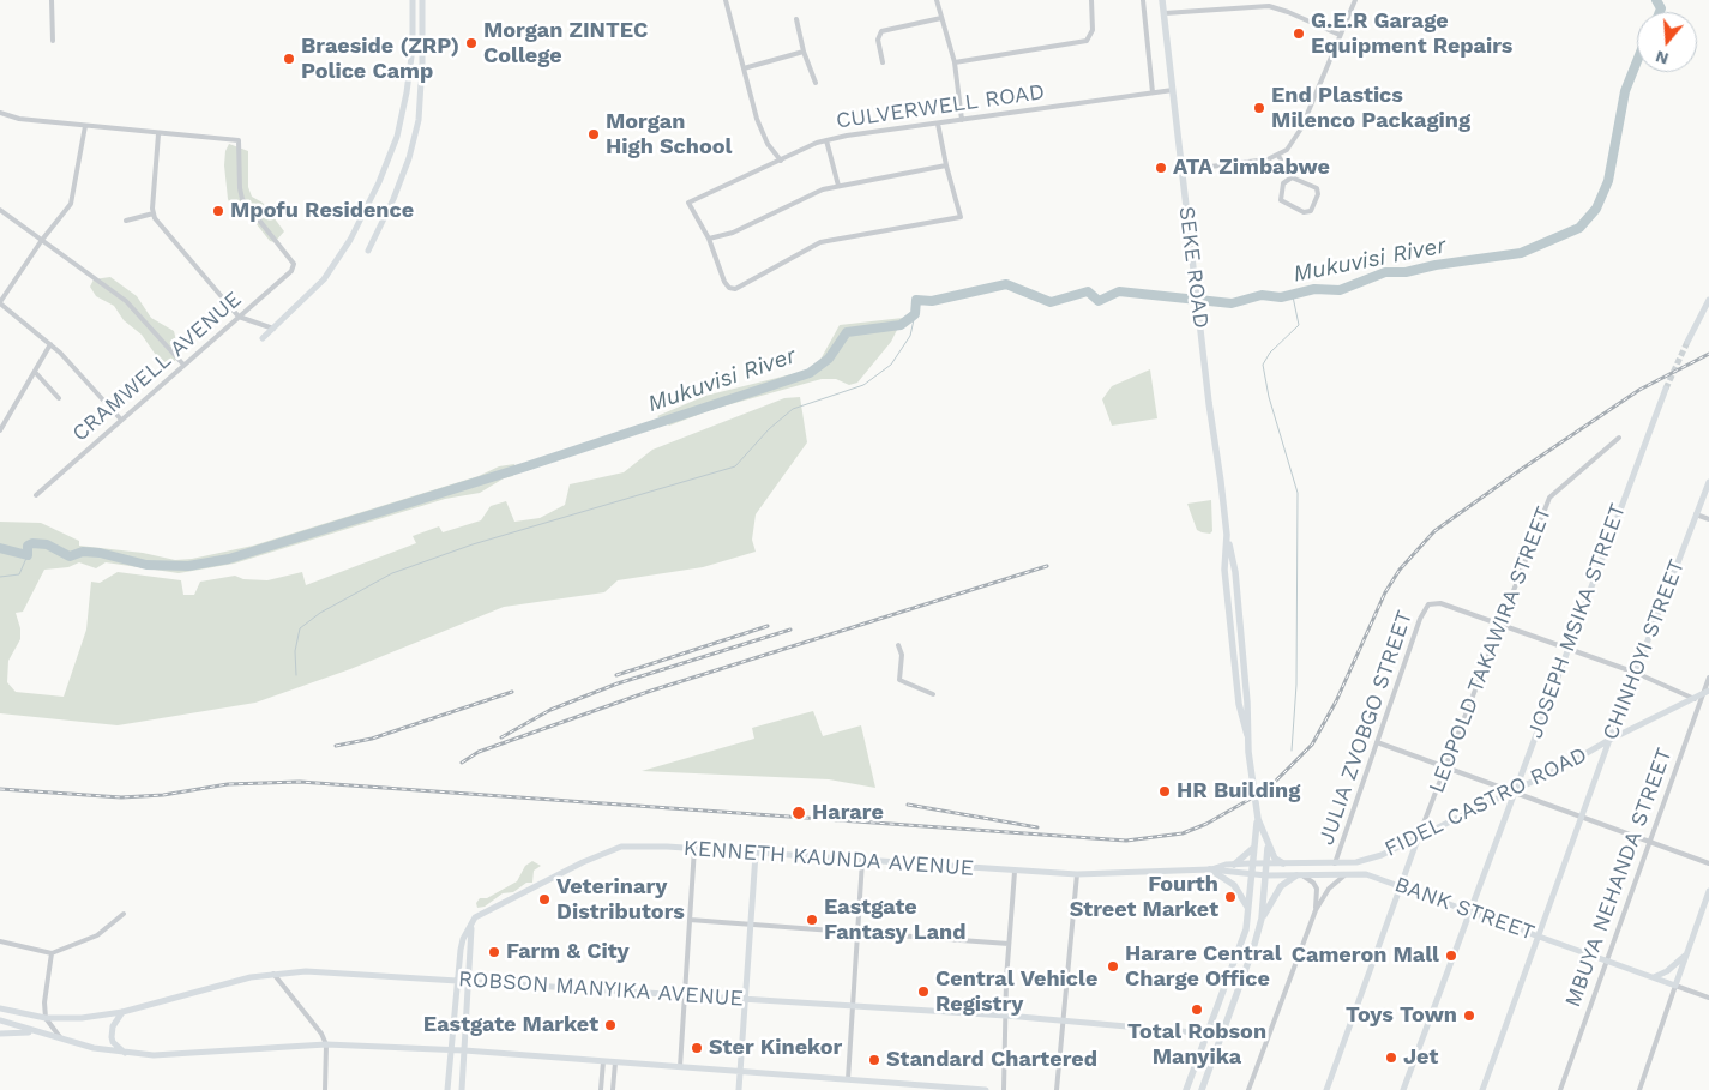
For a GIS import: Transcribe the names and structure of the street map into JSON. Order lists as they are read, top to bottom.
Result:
{
  "streets": {
    "main road": [
      "SEKE ROAD",
      "JOSEPH MSIKA STREET",
      "LEOPOLD TAKAWIRA STREET",
      "CHINHOYI STREET",
      "FIDEL CASTRO ROAD",
      "KENNETH KAUNDA AVENUE",
      "BANK STREET",
      "ROBSON MANYIKA AVENUE"
    ],
    "street": [
      "CULVERWELL ROAD",
      "CRAMWELL AVENUE",
      "JULIA ZVOBGO STREET",
      "MBUYA NEHANDA STREET"
    ]
  },
  "crossings": [
    ["CULVERWELL ROAD", "SEKE ROAD"],
    ["JOSEPH MSIKA STREET", "FIDEL CASTRO ROAD"],
    ["JOSEPH MSIKA STREET", "BANK STREET"],
    ["LEOPOLD TAKAWIRA STREET", "JULIA ZVOBGO STREET"],
    ["LEOPOLD TAKAWIRA STREET", "FIDEL CASTRO ROAD"],
    ["LEOPOLD TAKAWIRA STREET", "BANK STREET"],
    ["CHINHOYI STREET", "FIDEL CASTRO ROAD"],
    ["CHINHOYI STREET", "BANK STREET"],
    ["JULIA ZVOBGO STREET", "FIDEL CASTRO ROAD"],
    ["FIDEL CASTRO ROAD", "KENNETH KAUNDA AVENUE"],
    ["FIDEL CASTRO ROAD", "MBUYA NEHANDA STREET"],
    ["FIDEL CASTRO ROAD", "BANK STREET"],
    ["KENNETH KAUNDA AVENUE", "BANK STREET"],
    ["MBUYA NEHANDA STREET", "BANK STREET"]
  ],
  "water": ["Mukuvisi River"],
  "places": [
    "G.E.R Garage Equipment Repairs",
    "Morgan ZINTEC College",
    "Braeside (ZRP) Police Camp",
    "End Plastics Milenco Packaging",
    "Morgan High School",
    "ATA Zimbabwe",
    "Mpofu Residence",
    "HR Building",
    "Harare",
    "Fourth Street Market",
    "Veterinary Distributors",
    "Eastgate Fantasy Land",
    "Farm & City",
    "Cameron Mall",
    "Harare Central Charge Office",
    "Central Vehicle Registry",
    "Total Robson Manyika",
    "Toys Town",
    "Eastgate Market",
    "Ster Kinekor",
    "Jet",
    "Standard Chartered"
  ],
  "north": "bottom"
}
